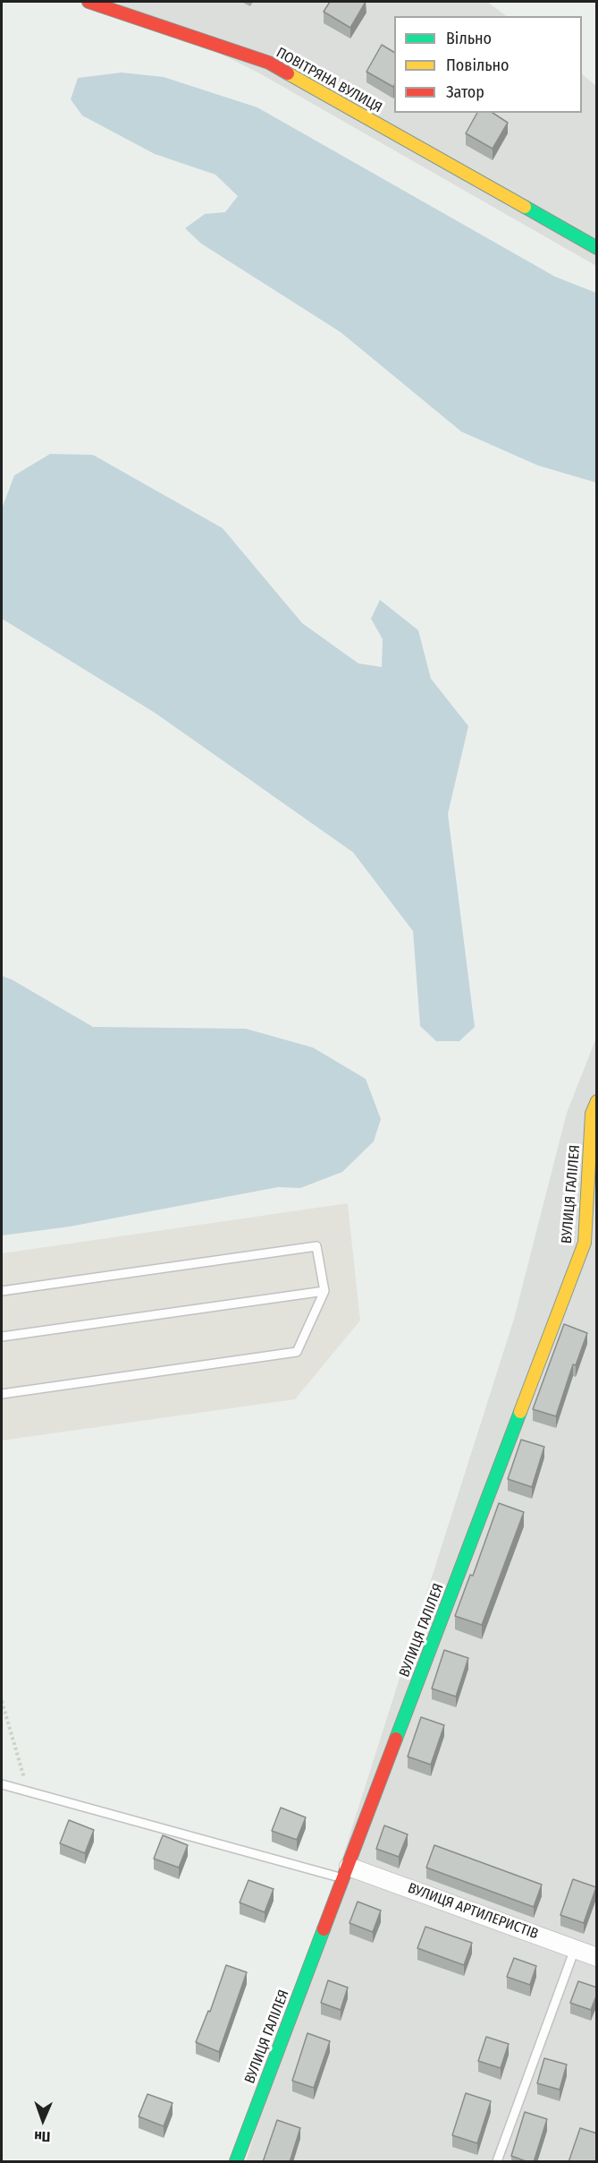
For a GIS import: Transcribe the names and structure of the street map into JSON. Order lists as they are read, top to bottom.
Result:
{
  "streets": {
    "street": ["ПОВІТРЯНА ВУЛИЦЯ", "ВУЛИЦЯ ГАЛІЛЕЯ", "ВУЛИЦЯ АРТИЛЕРИСТІВ"]
  },
  "crossings": [
    ["ВУЛИЦЯ ГАЛІЛЕЯ", "ВУЛИЦЯ АРТИЛЕРИСТІВ"]
  ],
  "legend": ["Вільно", "Повільно", "Затор"],
  "north": "bottom"
}
